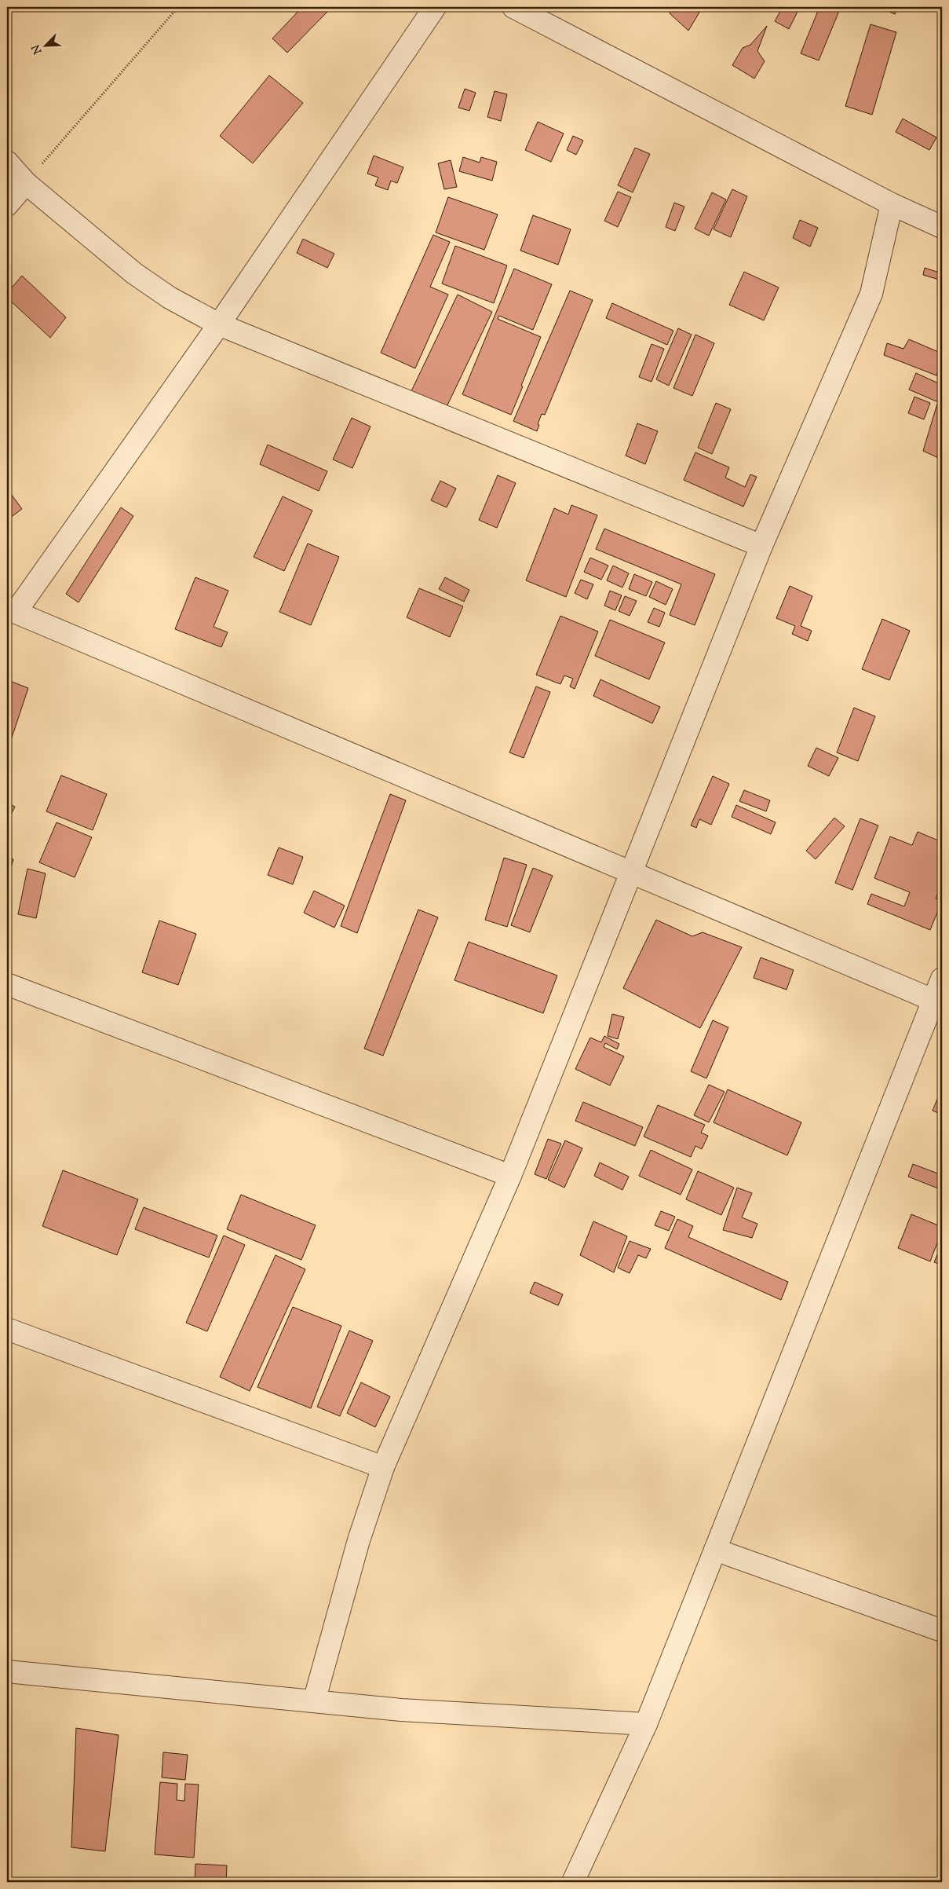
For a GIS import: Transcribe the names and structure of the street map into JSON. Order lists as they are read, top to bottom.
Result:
{
  "north": "bottom left"
}
